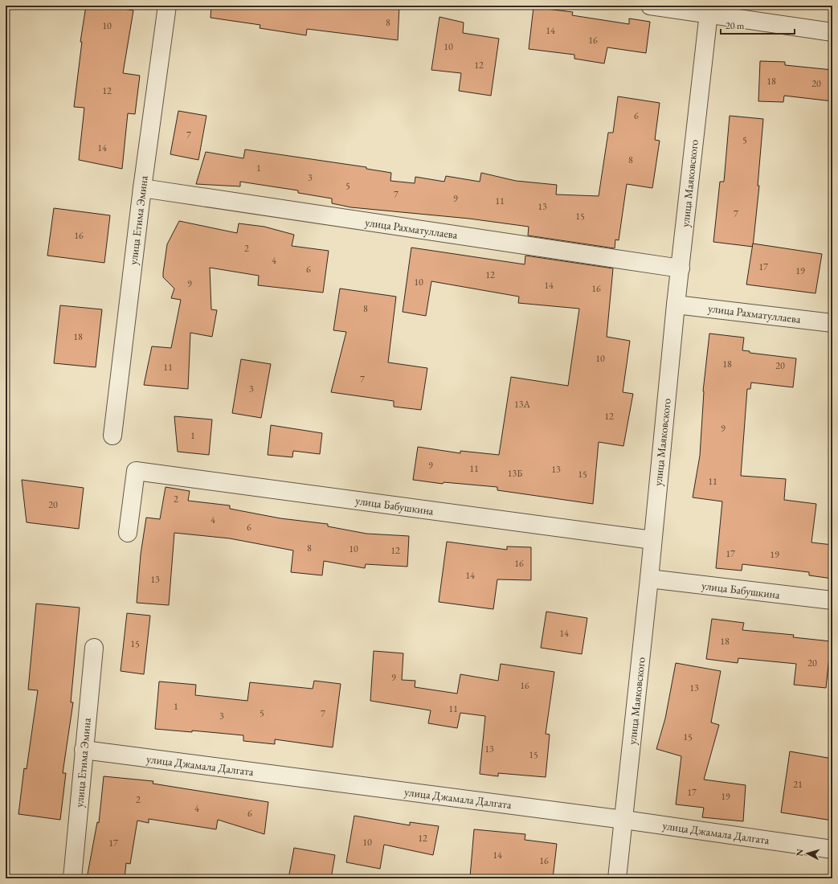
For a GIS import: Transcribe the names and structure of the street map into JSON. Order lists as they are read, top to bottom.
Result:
{
  "streets": {
    "street": [
      "улица Маяковского",
      "улица Етима Эмина",
      "улица Рахматуллаева",
      "улица Бабушкина",
      "улица Джамала Далгата"
    ]
  },
  "crossings": [
    ["улица Маяковского", "улица Рахматуллаева"],
    ["улица Маяковского", "улица Бабушкина"],
    ["улица Маяковского", "улица Джамала Далгата"],
    ["улица Етима Эмина", "улица Рахматуллаева"],
    ["улица Етима Эмина", "улица Джамала Далгата"]
  ],
  "house_numbers": [
    "8",
    "10",
    "14",
    "16",
    "10",
    "12",
    "18",
    "20",
    "12",
    "6",
    "7",
    "5",
    "14",
    "8",
    "1",
    "3",
    "5",
    "7",
    "9",
    "11",
    "13",
    "7",
    "15",
    "16",
    "2",
    "4",
    "17",
    "6",
    "19",
    "12",
    "10",
    "9",
    "14",
    "16",
    "8",
    "18",
    "10",
    "18",
    "20",
    "11",
    "7",
    "3",
    "13А",
    "12",
    "9",
    "1",
    "9",
    "11",
    "13",
    "13Б",
    "15",
    "11",
    "2",
    "20",
    "4",
    "6",
    "8",
    "10",
    "12",
    "17",
    "19",
    "16",
    "14",
    "13",
    "14",
    "18",
    "15",
    "20",
    "9",
    "16",
    "13",
    "1",
    "11",
    "5",
    "7",
    "3",
    "15",
    "13",
    "15",
    "21",
    "17",
    "19",
    "2",
    "4",
    "6",
    "12",
    "10",
    "17",
    "14",
    "16"
  ],
  "scale_bar": "20 m",
  "north": "left"
}
